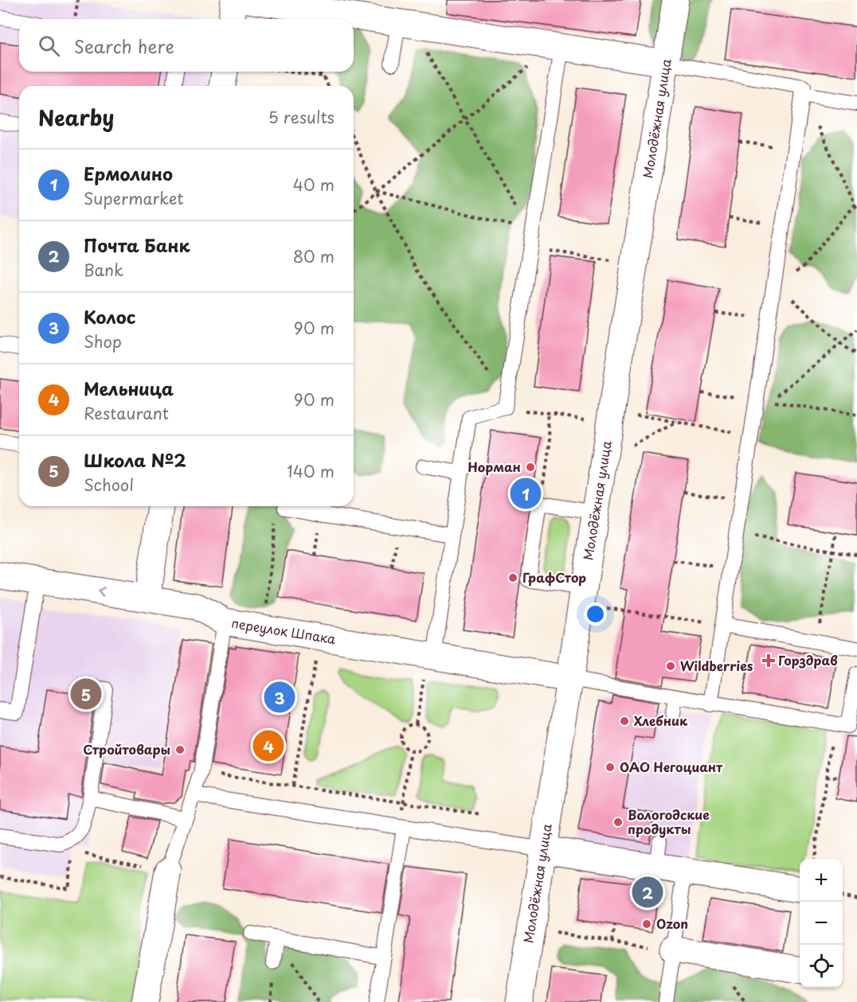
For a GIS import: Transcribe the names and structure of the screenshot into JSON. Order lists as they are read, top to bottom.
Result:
{
  "streets": {
    "street": ["Молодёжная улица", "переулок Шпака"]
  },
  "crossings": [
    ["Молодёжная улица", "переулок Шпака"]
  ],
  "places": {
    "other": [
      "Норман",
      "ГрафСтор",
      "Wildberries",
      "Хлебник",
      "Стройтовары",
      "ОАО Негоциант",
      "Вологодские продукты",
      "Ozon"
    ],
    "health": ["Горздрав"]
  },
  "page": {
    "search": "Search here",
    "heading": ["Nearby", "5 results"],
    "list": [
      {
        "mark": "1",
        "name": "Ермолино",
        "note": "Supermarket",
        "value": "40 m"
      },
      {
        "mark": "2",
        "name": "Почта Банк",
        "note": "Bank",
        "value": "80 m"
      },
      {
        "mark": "3",
        "name": "Колос",
        "note": "Shop",
        "value": "90 m"
      },
      {
        "mark": "4",
        "name": "Мельница",
        "note": "Restaurant",
        "value": "90 m"
      },
      {
        "mark": "5",
        "name": "Школа №2",
        "note": "School",
        "value": "140 m"
      }
    ],
    "pins": [
      "1",
      "5",
      "3",
      "4",
      "2"
    ],
    "map_buttons": ["+", "−"]
  }
}
